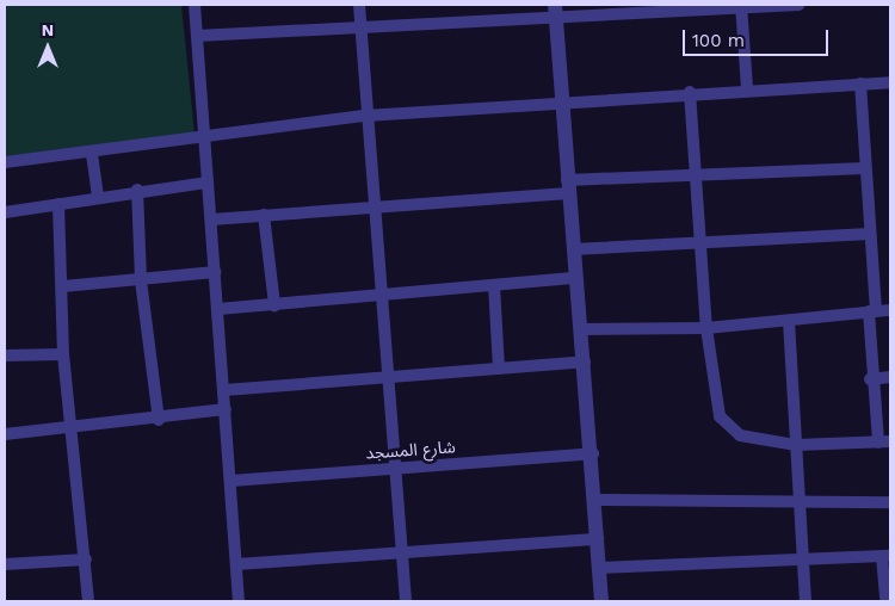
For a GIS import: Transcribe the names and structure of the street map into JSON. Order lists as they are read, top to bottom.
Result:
{
  "streets": {
    "street": ["شارع المسجد"]
  },
  "scale_bar": "100 m",
  "north": "top"
}
